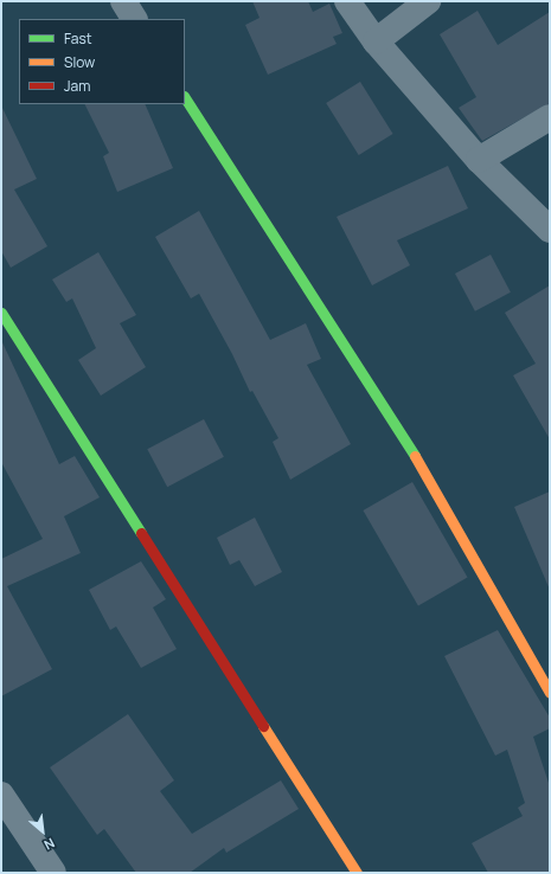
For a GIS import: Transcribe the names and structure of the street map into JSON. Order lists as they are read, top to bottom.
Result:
{
  "legend": ["Fast", "Slow", "Jam"],
  "north": "bottom right"
}
